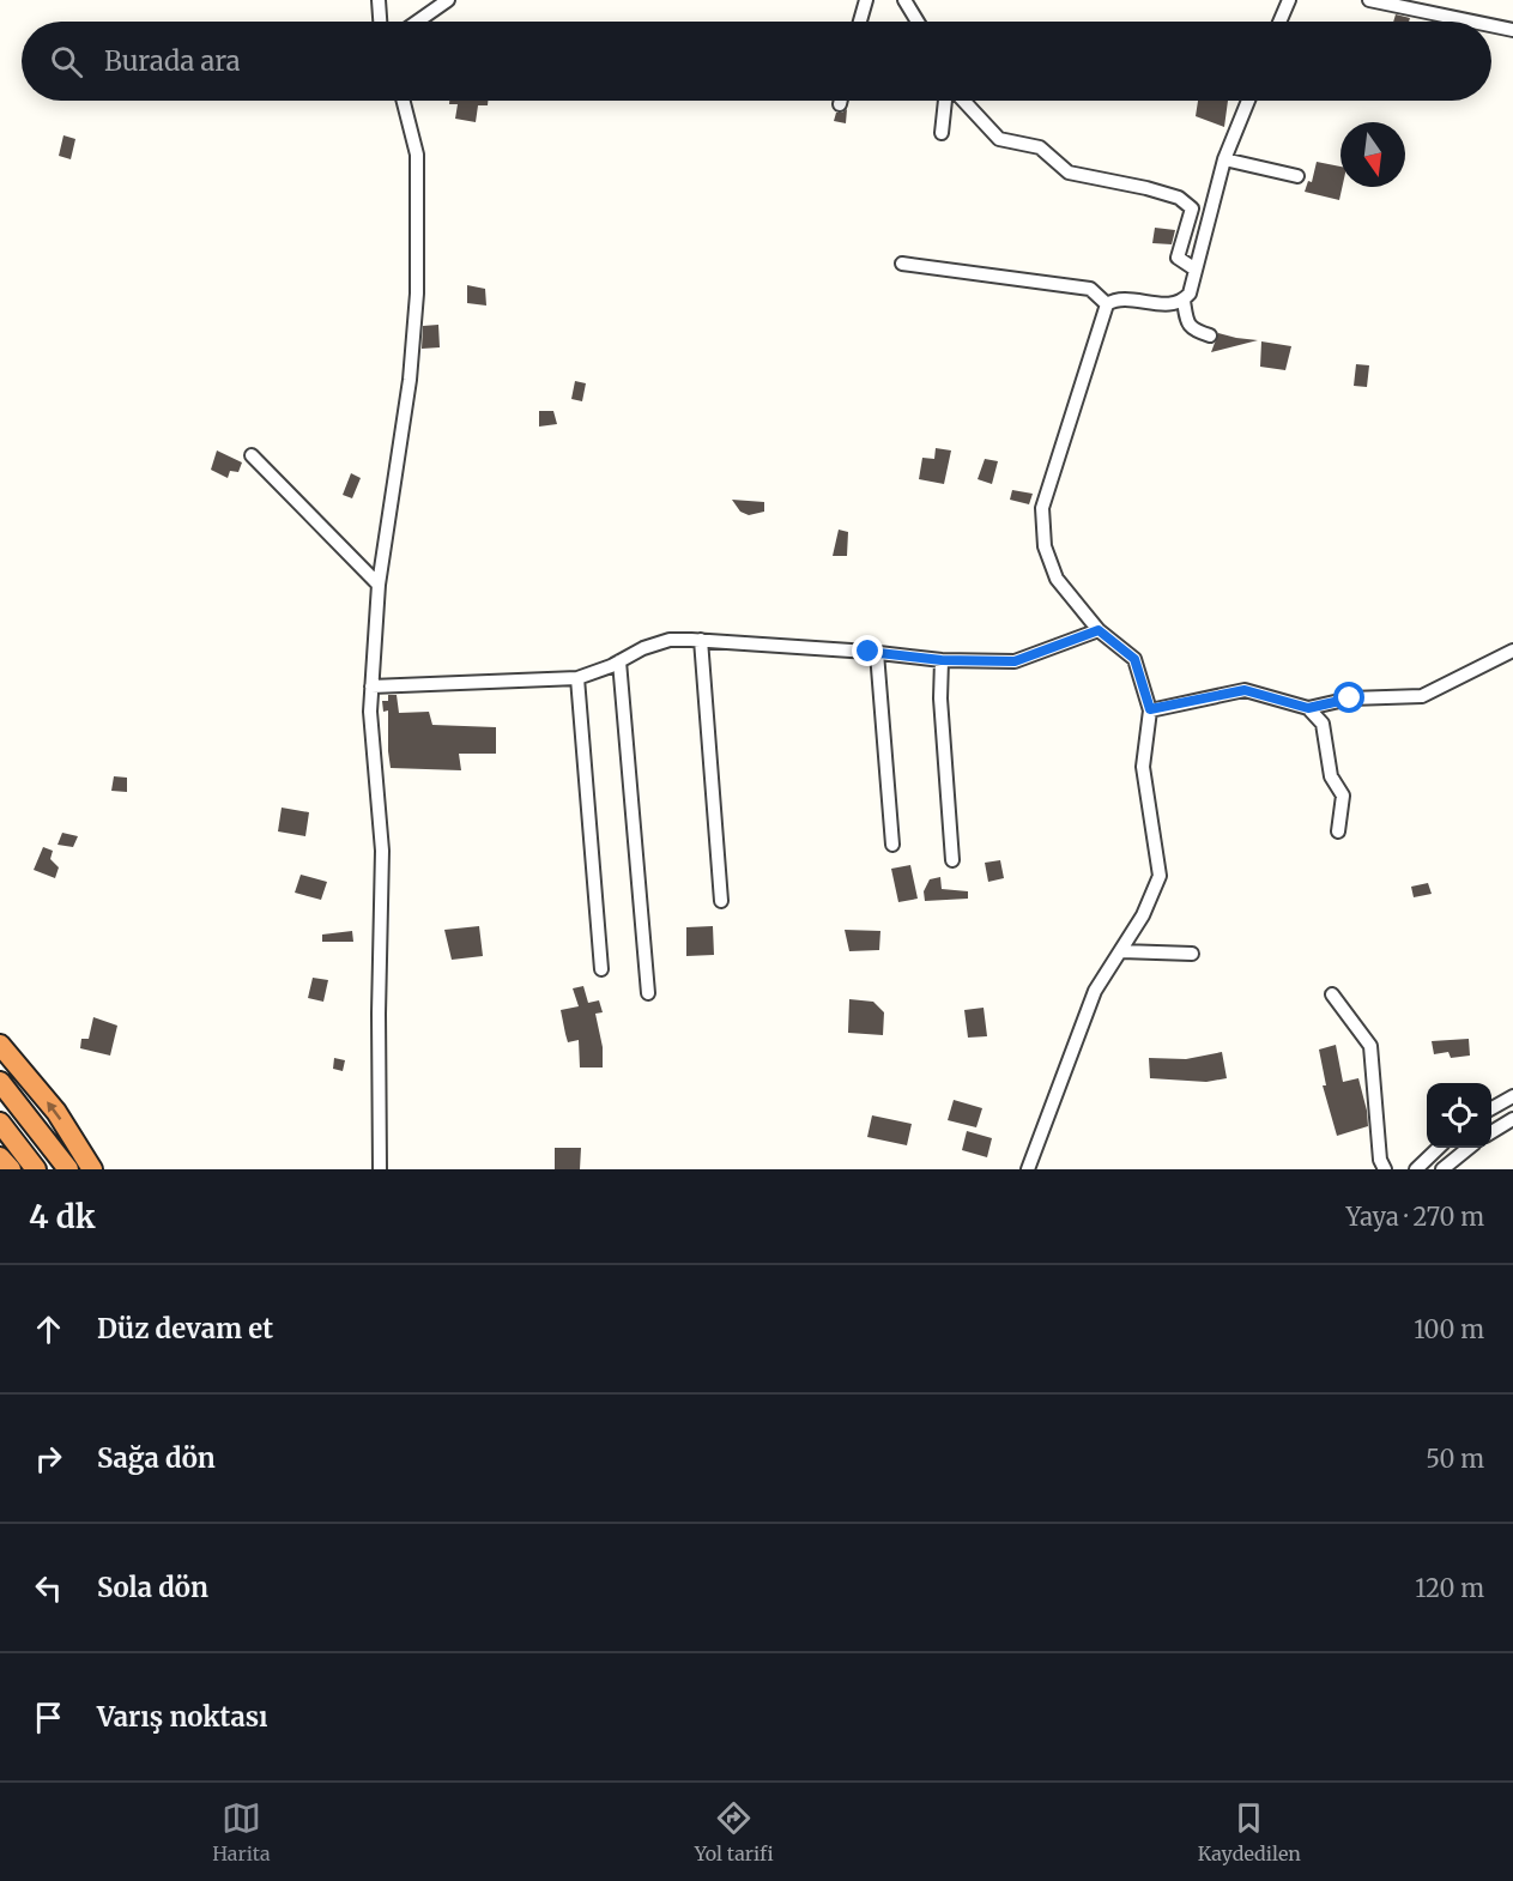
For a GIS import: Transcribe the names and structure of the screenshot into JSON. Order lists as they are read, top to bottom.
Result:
{
  "north": "bottom",
  "page": {
    "search": "Burada ara",
    "heading": ["4 dk", "Yaya · 270 m"],
    "list": [
      ["Düz devam et", "100 m"],
      ["Sağa dön", "50 m"],
      ["Sola dön", "120 m"],
      "Varış noktası"
    ],
    "nav": ["Harita", "Yol tarifi", "Kaydedilen"]
  }
}
